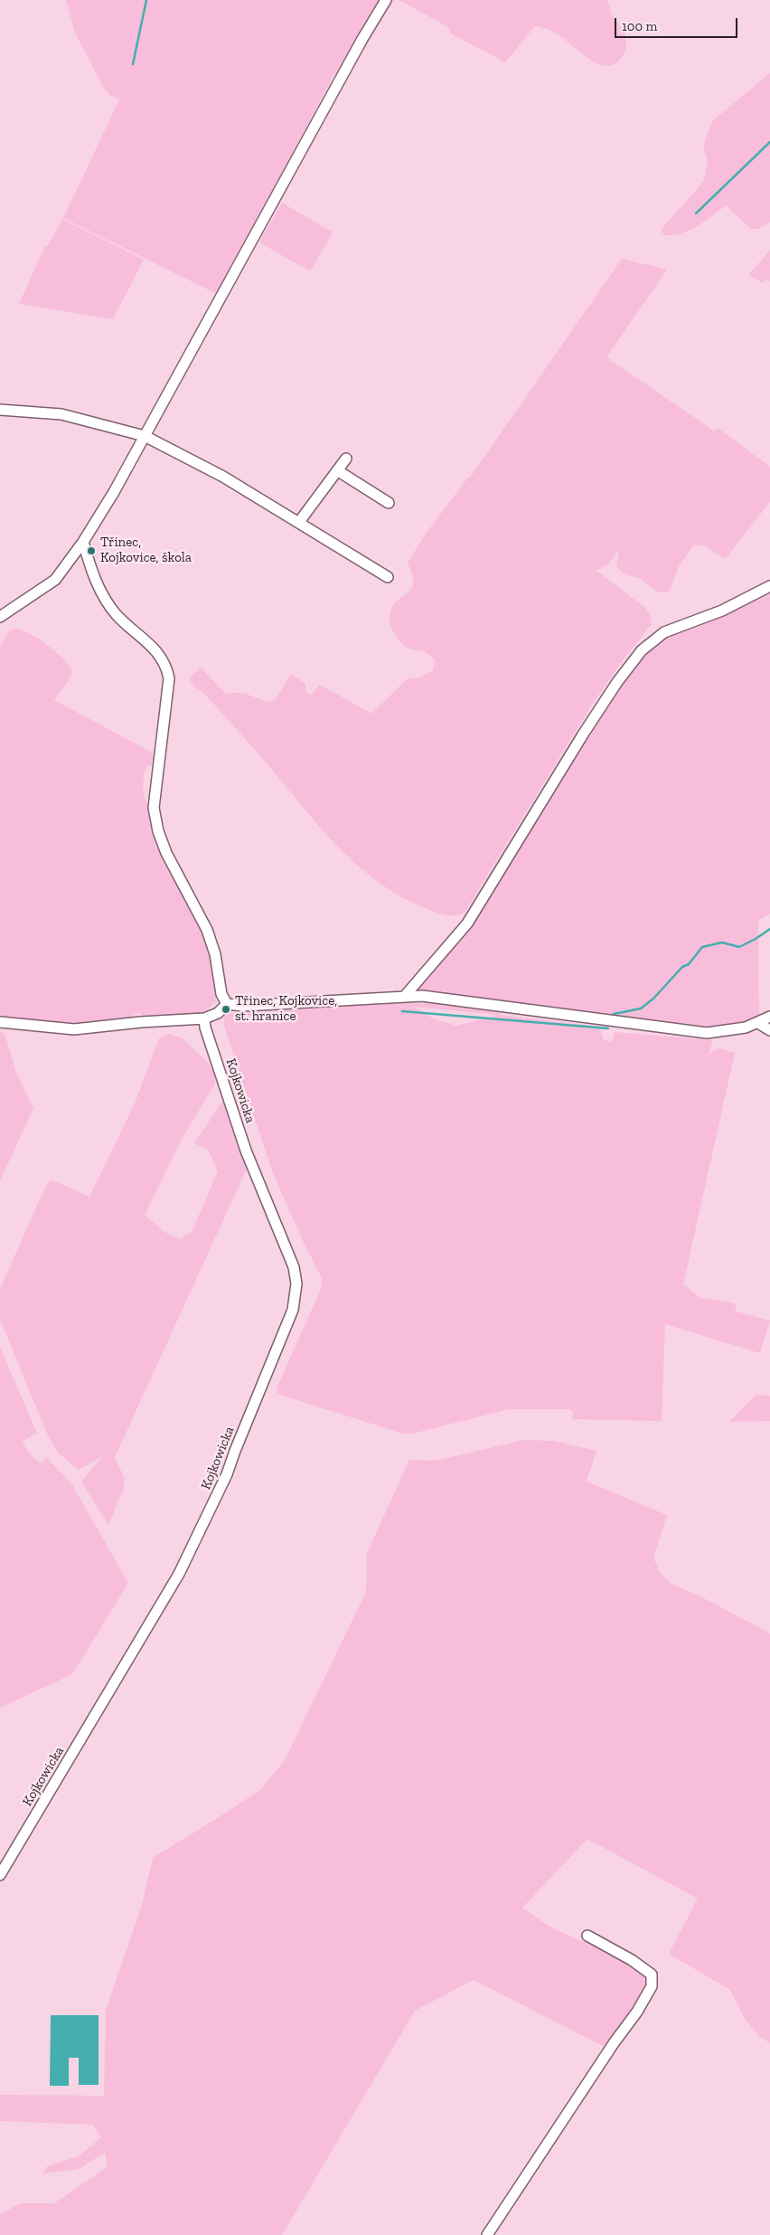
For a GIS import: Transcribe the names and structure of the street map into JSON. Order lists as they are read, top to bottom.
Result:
{
  "streets": {
    "street": ["Kojkowicka"]
  },
  "places": ["Třinec, Kojkovice, škola", "Třinec, Kojkovice, st. hranice"],
  "scale_bar": "100 m"
}
